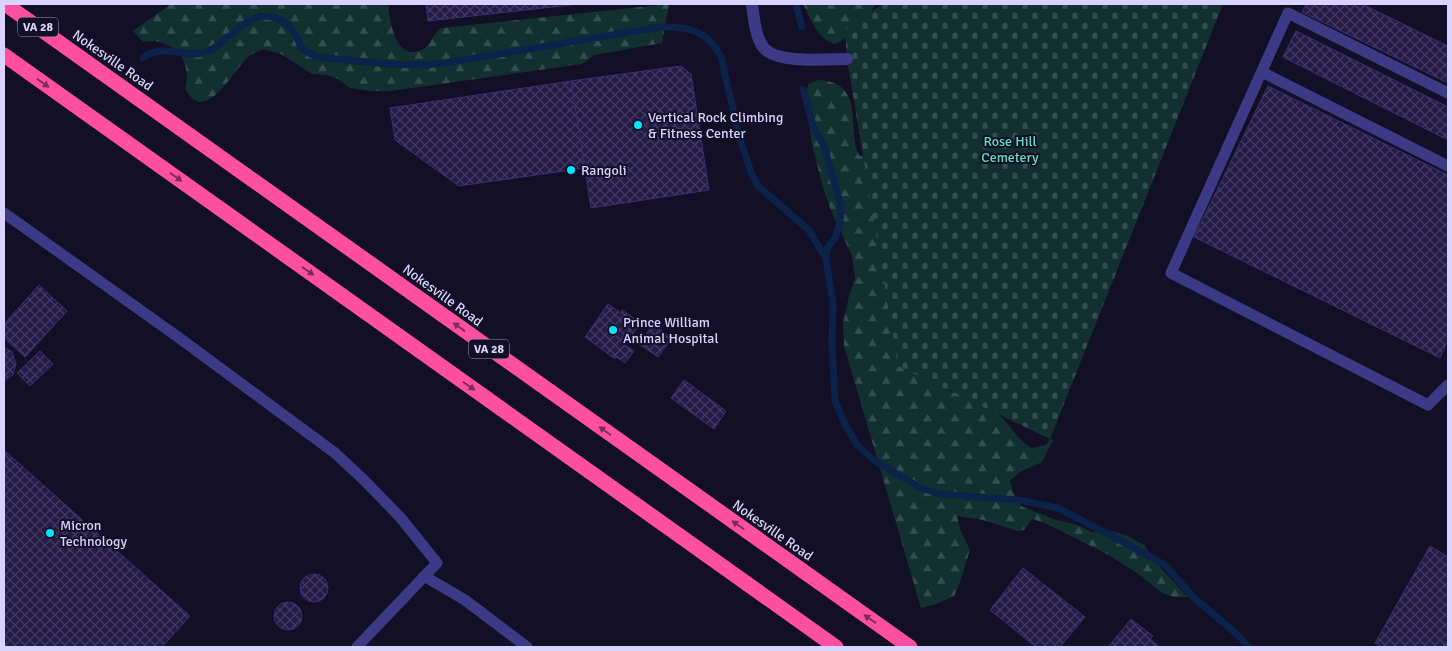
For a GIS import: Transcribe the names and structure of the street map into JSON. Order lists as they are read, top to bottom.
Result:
{
  "streets": {
    "highway": ["VA 28", "Nokesville Road"]
  },
  "parks": ["Rose Hill Cemetery"],
  "places": [
    "Vertical Rock Climbing & Fitness Center",
    "Rangoli",
    "Prince William Animal Hospital",
    "Micron Technology"
  ]
}
